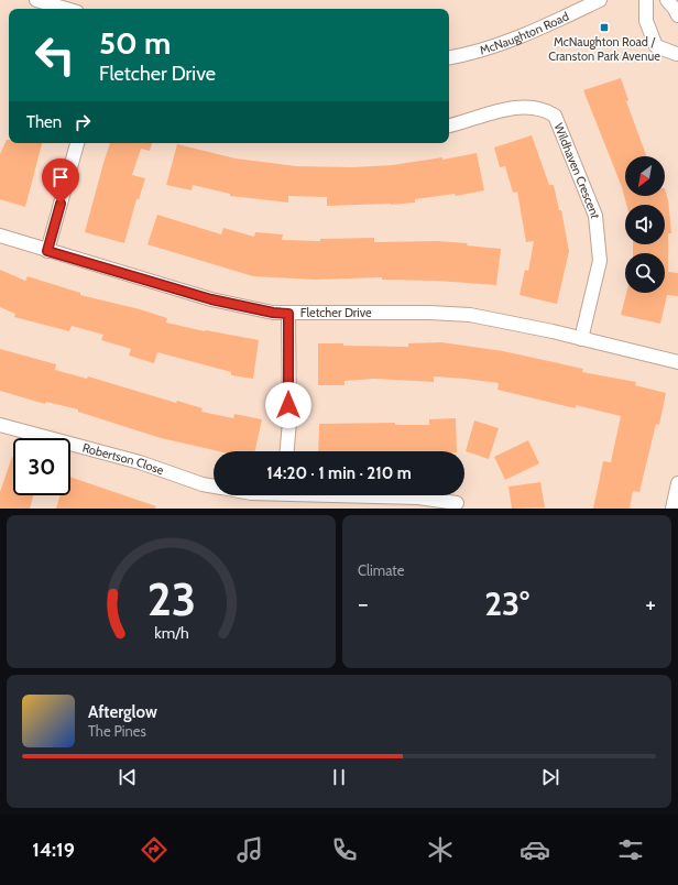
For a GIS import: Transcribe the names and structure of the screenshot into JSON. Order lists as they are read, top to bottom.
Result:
{
  "streets": {
    "street": [
      "McNaughton Road",
      "Wildhaven Crescent",
      "Fletcher Drive",
      "Robertson Close"
    ]
  },
  "crossings": [
    ["Wildhaven Crescent", "Fletcher Drive"]
  ],
  "places": {
    "transit": ["McNaughton Road / Cranston Park Avenue"]
  },
  "north": "bottom left",
  "page": {
    "turn": ["50 m", "Fletcher Drive"],
    "then": "Then",
    "limit": "30",
    "trip": "14:20 · 1 min · 210 m",
    "tile": "Climate",
    "heat": ["−", "23°", "+"],
    "song": ["Afterglow", "The Pines"],
    "tabs": "14:19",
    "gauge": ["23", "km/h"]
  }
}
